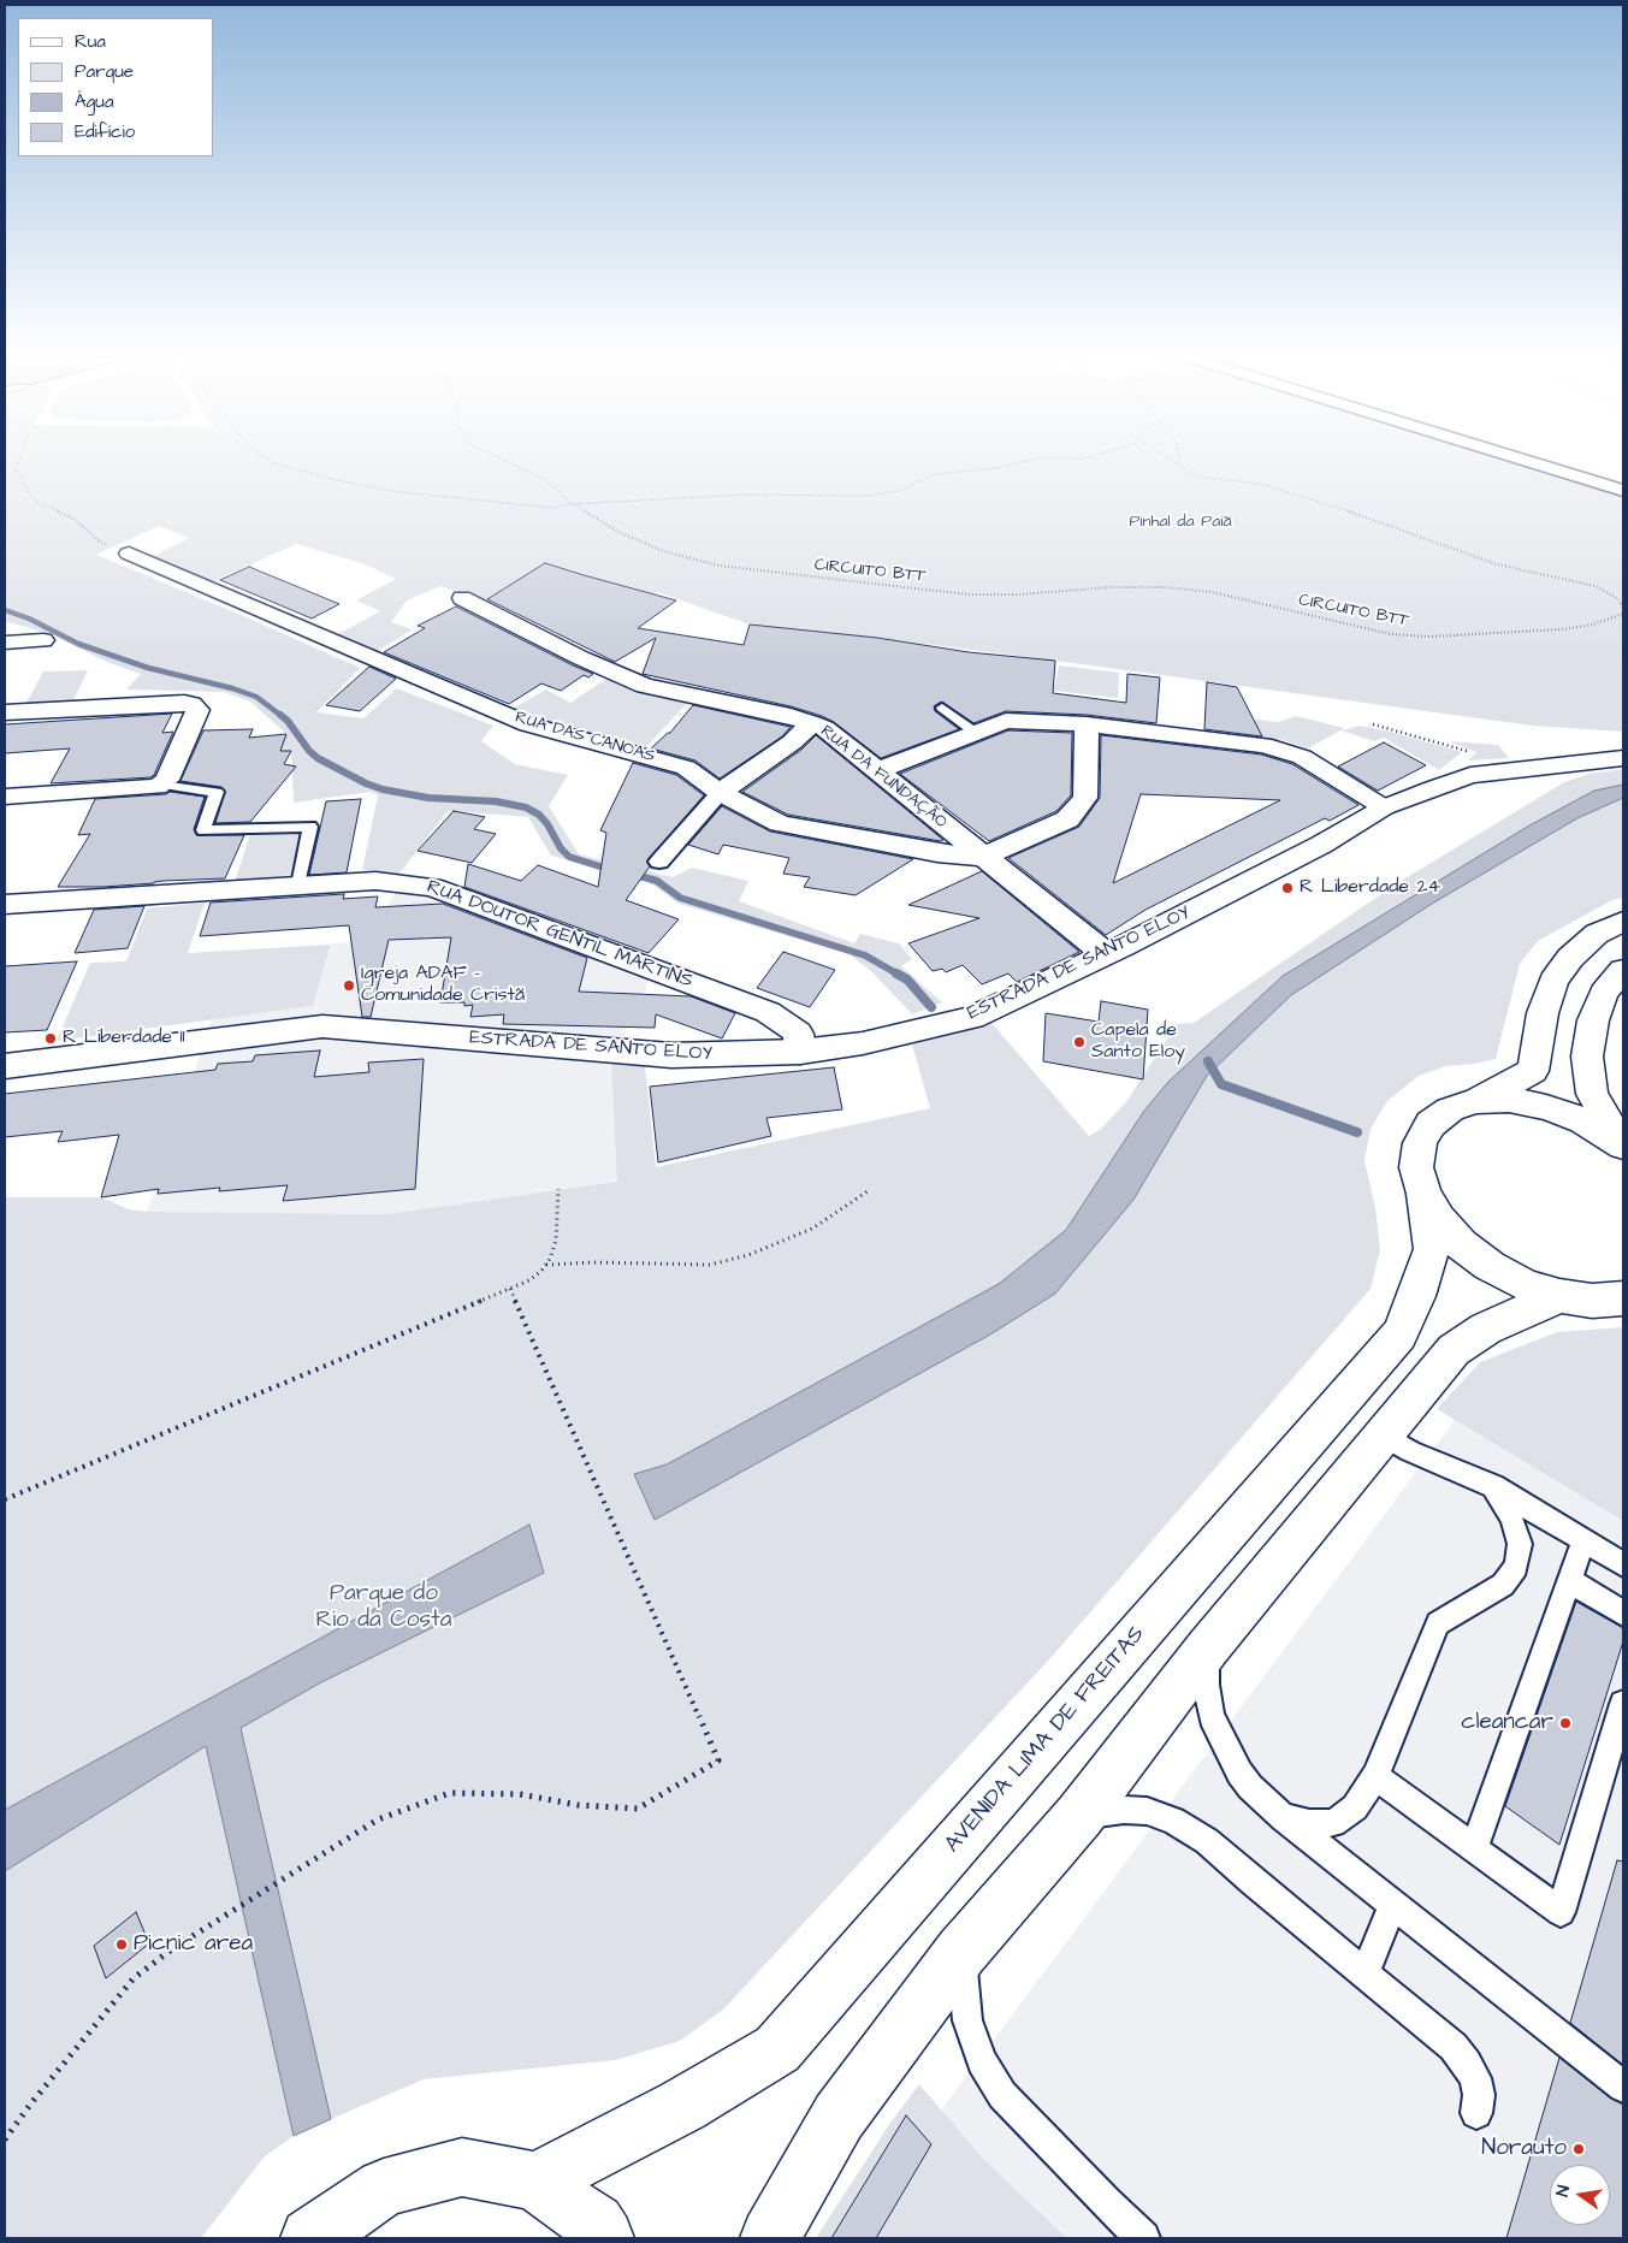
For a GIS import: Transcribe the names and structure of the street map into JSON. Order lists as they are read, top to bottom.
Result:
{
  "streets": {
    "main road": [
      "RUA DAS CANOAS",
      "RUA DA FUNDAÇÃO",
      "RUA DOUTOR GENTIL MARTINS",
      "ESTRADA DE SANTO ELOY",
      "AVENIDA LIMA DE FREITAS"
    ],
    "path": ["CIRCUITO BTT"]
  },
  "crossings": [
    ["RUA DAS CANOAS", "RUA DA FUNDAÇÃO"],
    ["RUA DA FUNDAÇÃO", "ESTRADA DE SANTO ELOY"],
    ["RUA DOUTOR GENTIL MARTINS", "ESTRADA DE SANTO ELOY"]
  ],
  "parks": ["Pinhal da Paiã", "Parque do Rio da Costa"],
  "places": [
    "R Liberdade 24",
    "Igreja ADAF - Comunidade Cristã",
    "R Liberdade 11",
    "Capela de Santo Eloy",
    "cleancar",
    "Picnic area",
    "Norauto"
  ],
  "legend": [
    "Rua",
    "Parque",
    "Água",
    "Edifício"
  ],
  "north": "left"
}
